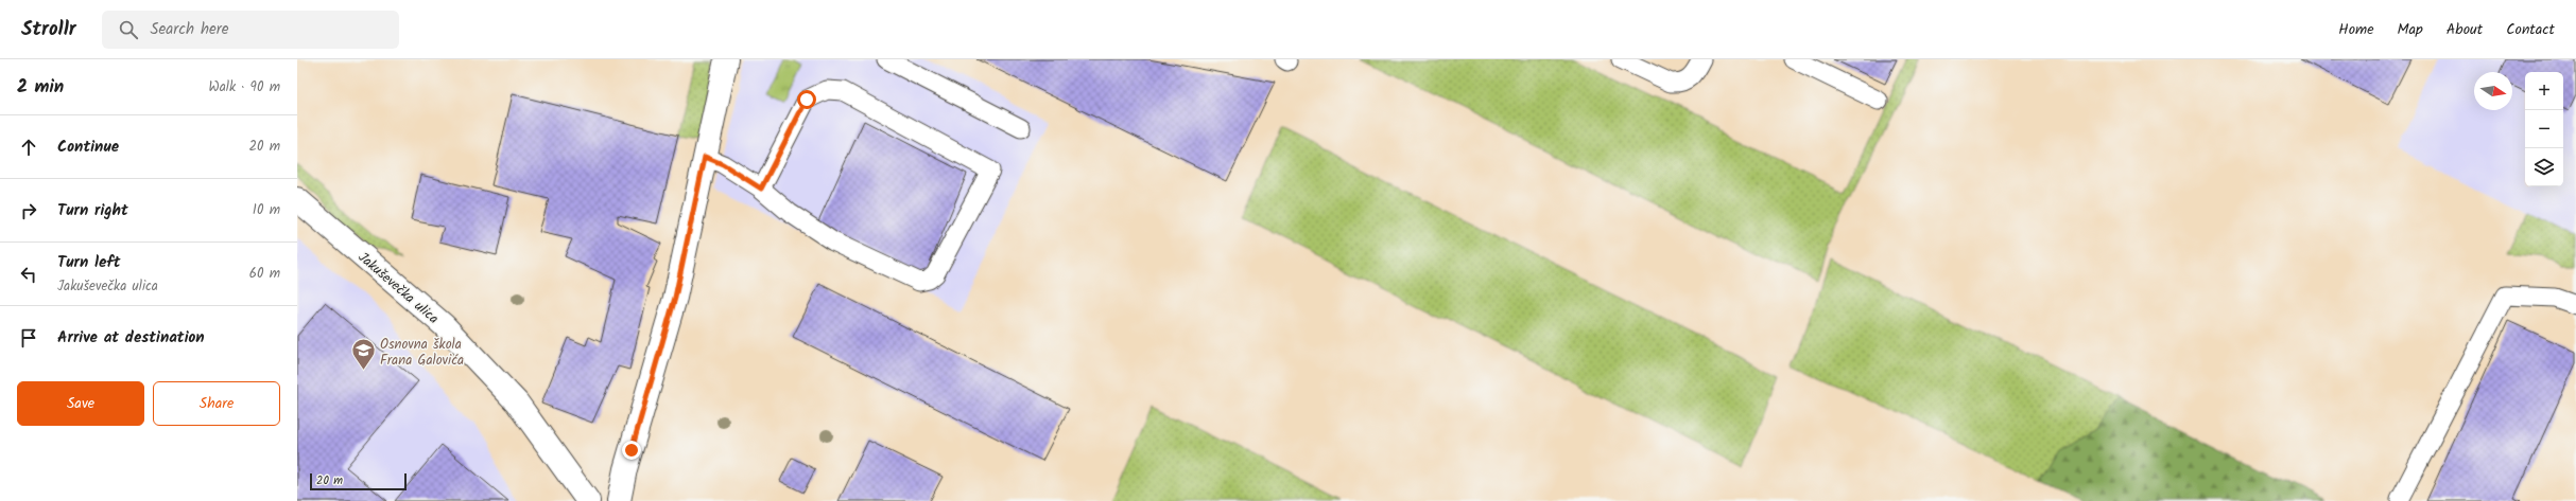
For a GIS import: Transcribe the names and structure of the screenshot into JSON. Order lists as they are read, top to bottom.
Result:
{
  "streets": {
    "main road": ["Jakuševečka ulica"]
  },
  "places": {
    "school or university": ["Osnovna škola Frana Galovića"]
  },
  "scale_bar": "20 m",
  "north": "right",
  "page": {
    "header": "Strollr",
    "search": "Search here",
    "nav": [
      "Home",
      "Map",
      "About",
      "Contact"
    ],
    "heading": ["2 min", "Walk · 90 m"],
    "map_buttons": ["+", "−"],
    "list": [
      ["Continue", "20 m"],
      ["Turn right", "10 m"],
      ["Turn left", "Jakuševečka ulica", "60 m"],
      "Arrive at destination"
    ],
    "buttons": ["Save", "Share"],
    "scale": "20 m"
  }
}
